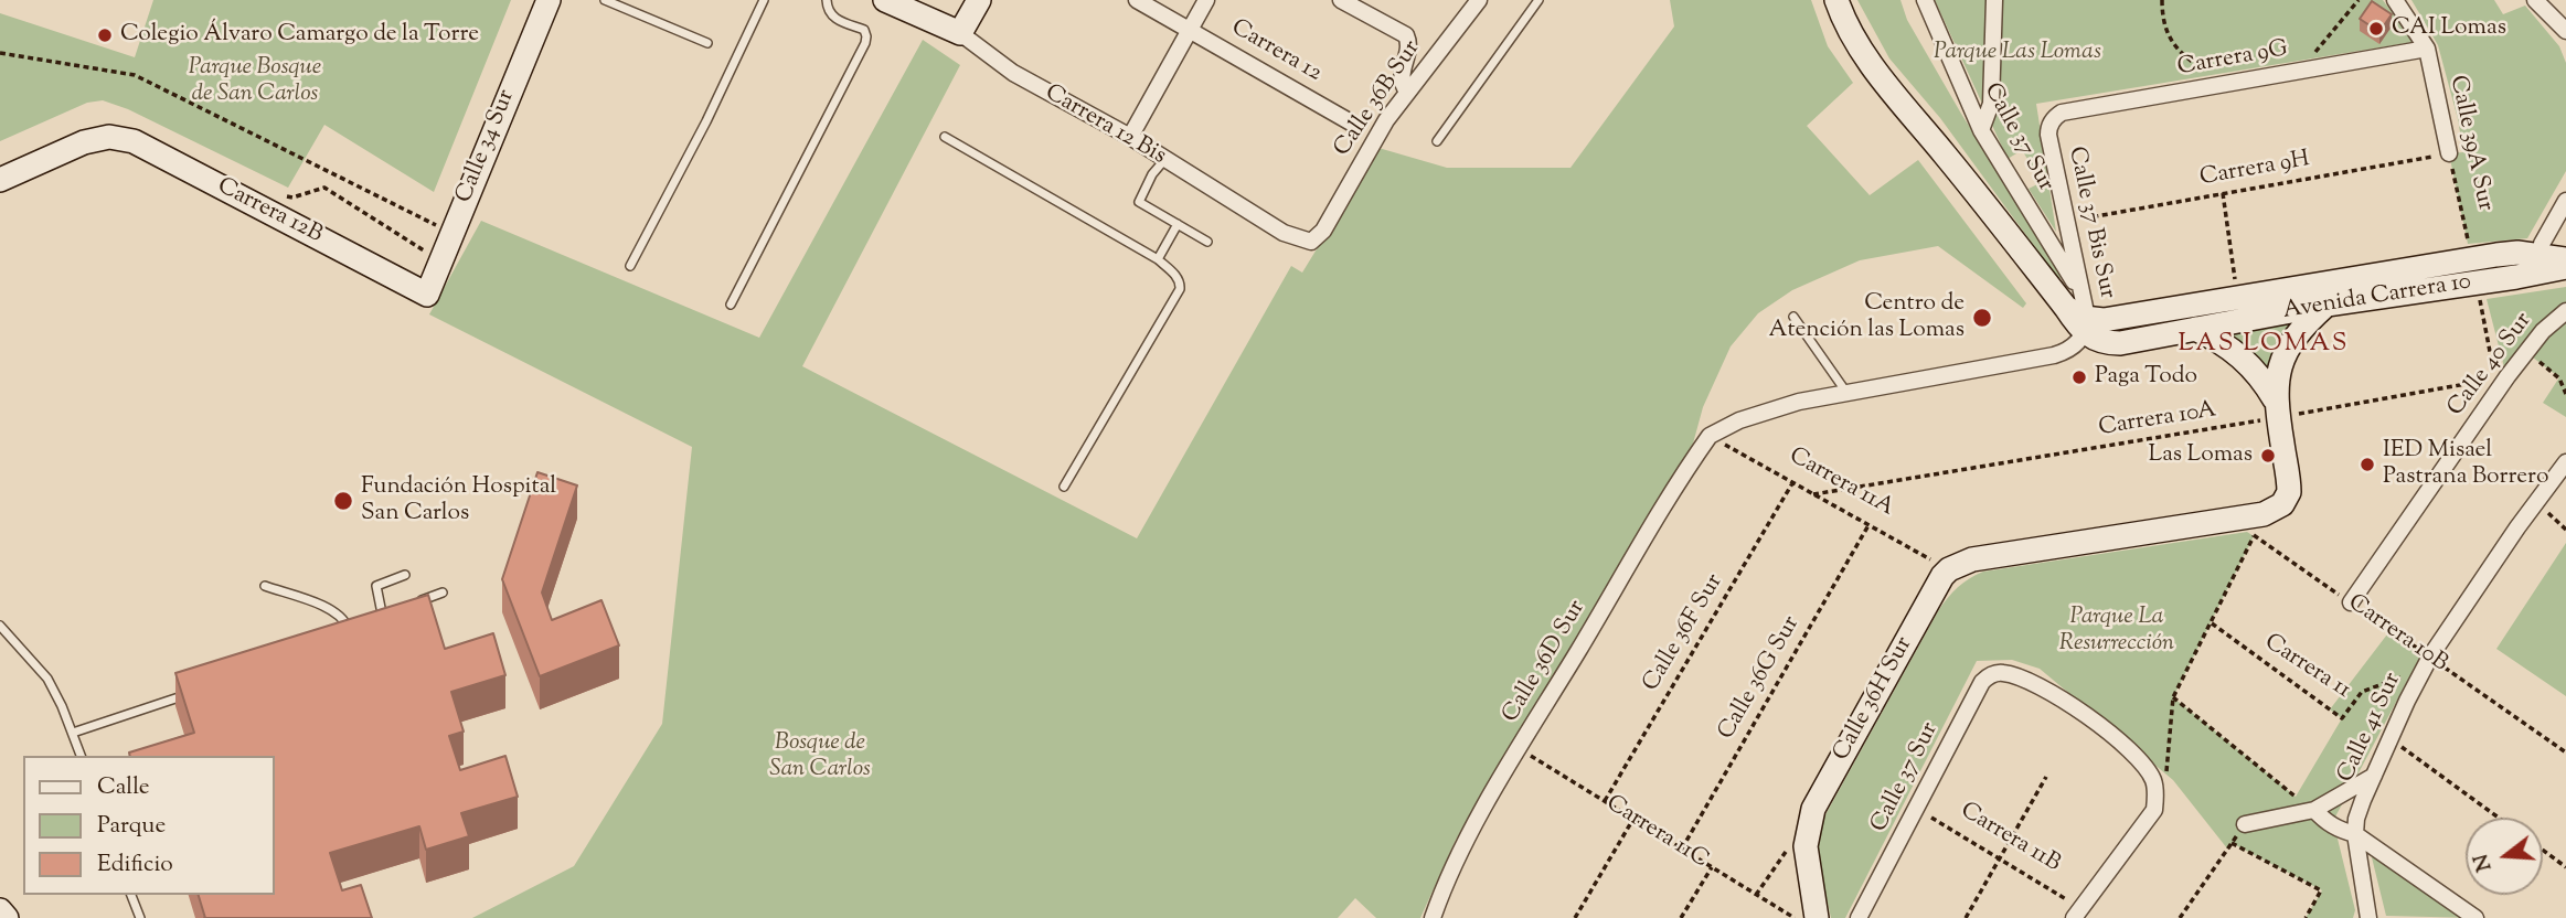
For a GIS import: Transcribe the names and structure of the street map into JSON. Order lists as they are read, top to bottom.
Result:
{
  "streets": {
    "street": [
      "Carrera 12",
      "Carrera 9G",
      "Calle 36B Sur",
      "Carrera 12 Bis",
      "Calle 37 Sur",
      "Calle 39A Sur",
      "Calle 34 Sur",
      "Carrera 12B",
      "Calle 37 Bis Sur",
      "Avenida Carrera 10",
      "Calle 40 Sur",
      "Calle 36D Sur",
      "Calle 36H Sur",
      "Calle 41 Sur"
    ],
    "path": [
      "Carrera 9H",
      "Carrera 10A",
      "Carrera 11A",
      "Calle 36F Sur",
      "Carrera 10B",
      "Carrera 11",
      "Calle 36G Sur",
      "Carrera 11C",
      "Carrera 11B"
    ]
  },
  "crossings": [
    ["Carrera 9G", "Calle 39A Sur"],
    ["Carrera 9G", "Calle 37 Bis Sur"],
    ["Calle 36B Sur", "Carrera 12 Bis"],
    ["Calle 37 Sur", "Calle 37 Bis Sur"],
    ["Calle 37 Sur", "Avenida Carrera 10"],
    ["Calle 37 Sur", "Carrera 11B"],
    ["Calle 39A Sur", "Carrera 9H"],
    ["Calle 39A Sur", "Avenida Carrera 10"],
    ["Calle 34 Sur", "Carrera 12B"],
    ["Carrera 9H", "Calle 37 Bis Sur"],
    ["Calle 37 Bis Sur", "Avenida Carrera 10"],
    ["Calle 40 Sur", "Carrera 10B"],
    ["Carrera 10A", "Carrera 11A"],
    ["Carrera 11A", "Calle 36F Sur"],
    ["Carrera 11A", "Calle 36D Sur"],
    ["Carrera 11A", "Calle 36G Sur"],
    ["Carrera 11A", "Calle 36H Sur"],
    ["Calle 36F Sur", "Carrera 11C"],
    ["Carrera 10B", "Carrera 11"],
    ["Carrera 10B", "Calle 41 Sur"],
    ["Calle 36D Sur", "Carrera 11C"],
    ["Carrera 11", "Calle 41 Sur"],
    ["Calle 36G Sur", "Carrera 11C"]
  ],
  "districts": ["LAS LOMAS"],
  "parks": [
    "Parque Las Lomas",
    "Parque Bosque de San Carlos",
    "Parque La Resurrección",
    "Bosque de San Carlos"
  ],
  "places": [
    "CAI Lomas",
    "Colegio Álvaro Camargo de la Torre",
    "Centro de Atención las Lomas",
    "Paga Todo",
    "Las Lomas",
    "IED Misael Pastrana Borrero",
    "Fundación Hospital San Carlos"
  ],
  "legend": ["Calle", "Parque", "Edificio"],
  "north": "left"
}
